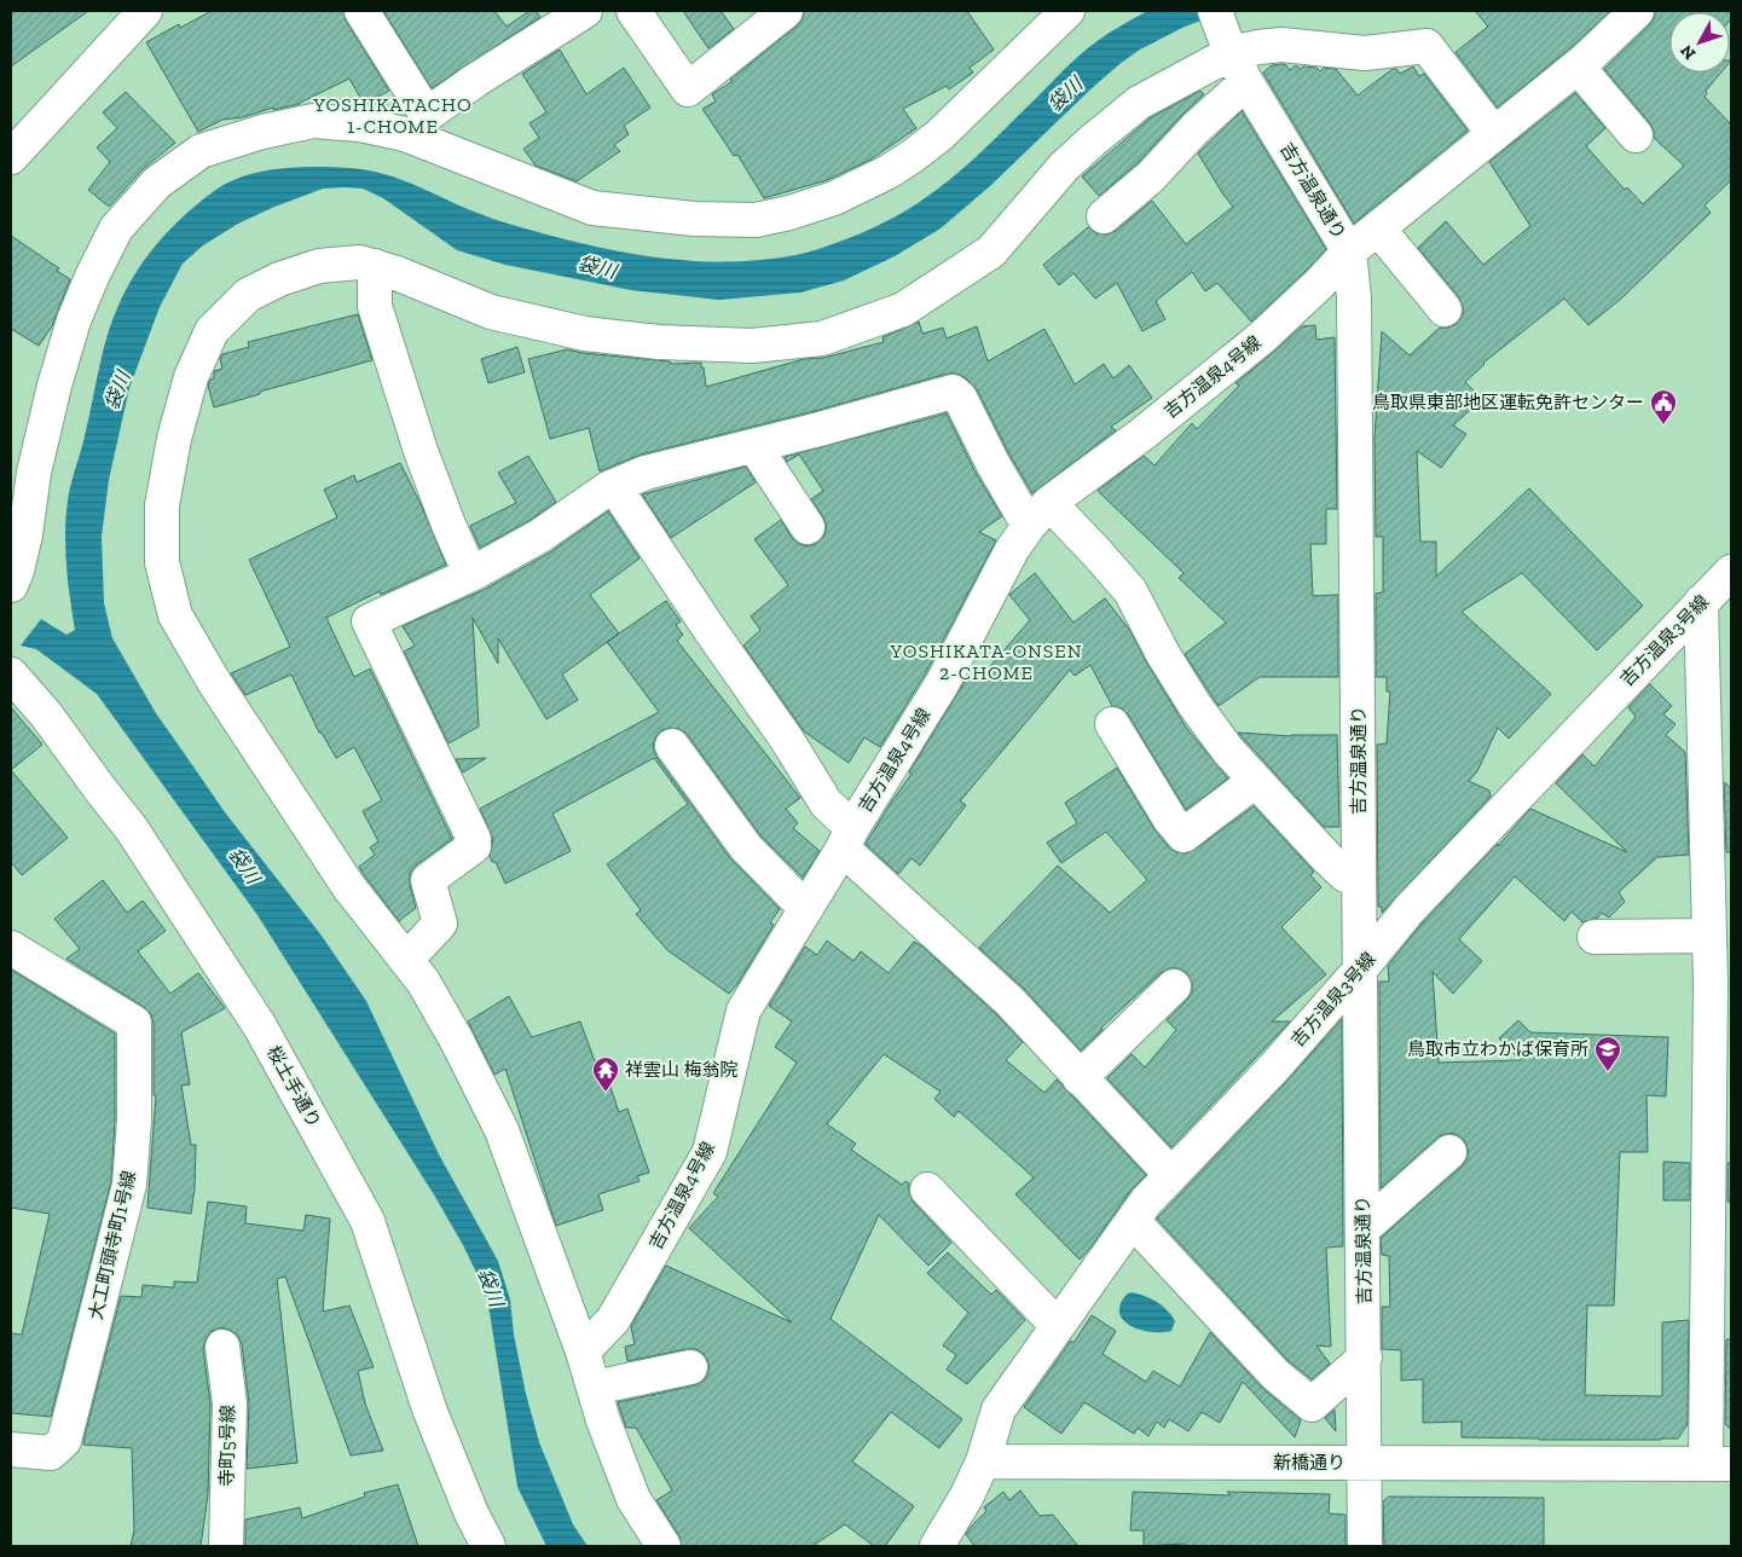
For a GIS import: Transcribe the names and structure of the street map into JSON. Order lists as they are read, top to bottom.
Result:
{
  "streets": {
    "street": [
      "吉方温泉通り",
      "吉方温泉4号線",
      "吉方温泉3号線",
      "桜土手通り",
      "大工町頭寺町1号線",
      "寺町5号線",
      "新橋通り"
    ]
  },
  "crossings": [
    ["吉方温泉通り", "吉方温泉4号線"],
    ["吉方温泉通り", "吉方温泉3号線"],
    ["吉方温泉通り", "新橋通り"],
    ["吉方温泉3号線", "新橋通り"]
  ],
  "districts": ["YOSHIKATACHO 1-CHOME", "YOSHIKATA-ONSEN 2-CHOME"],
  "water": ["袋川"],
  "places": {
    "public building": ["鳥取県東部地区運転免許センター"],
    "school or university": ["鳥取市立わかば保育所"],
    "temple": ["祥雲山 梅翁院"]
  },
  "north": "bottom left"
}
